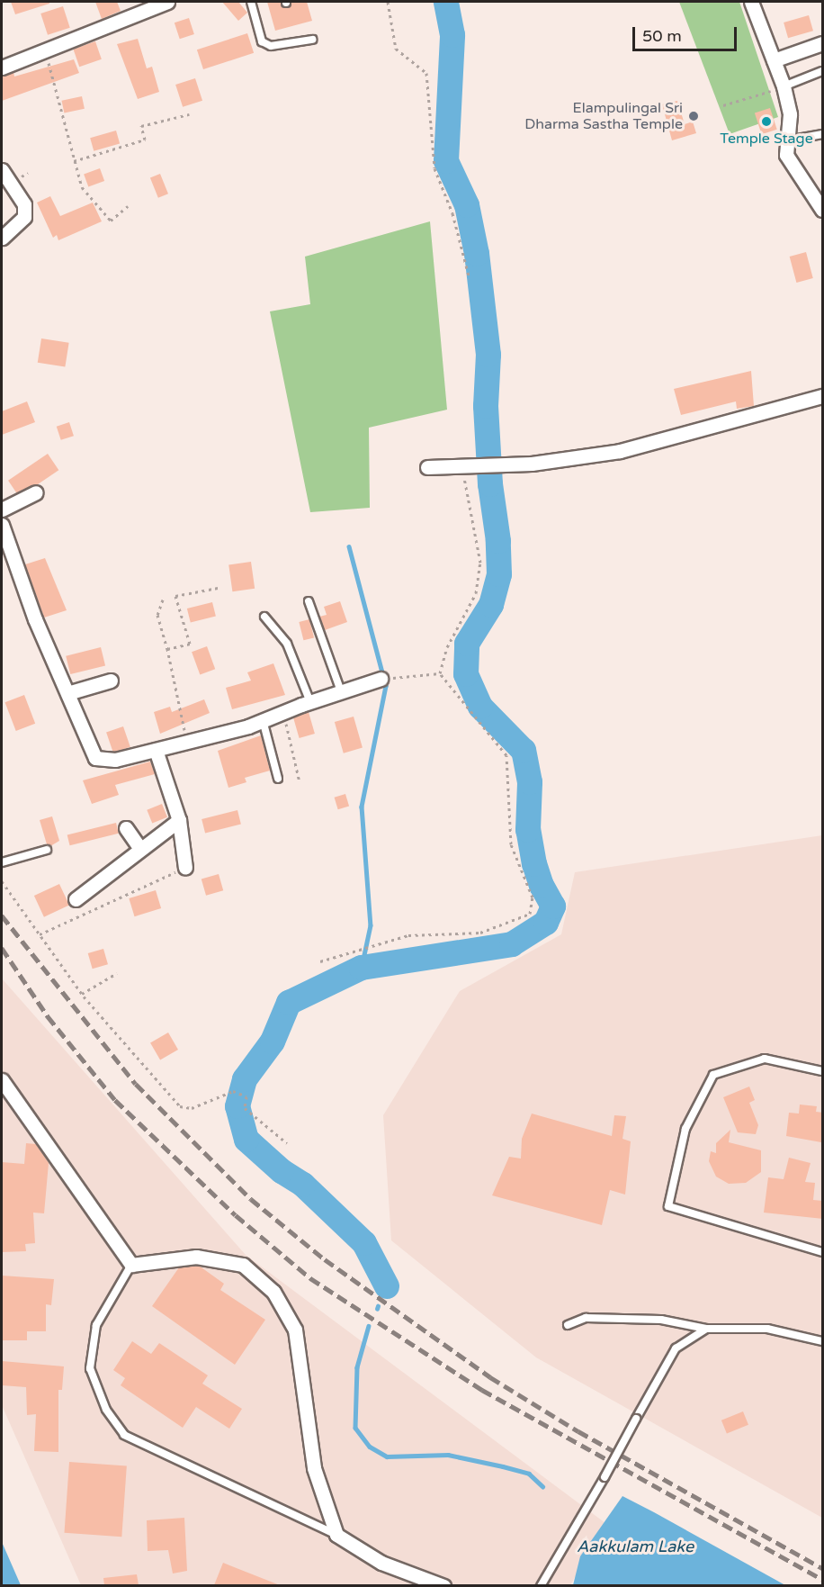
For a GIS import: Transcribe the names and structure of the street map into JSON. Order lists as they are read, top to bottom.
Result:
{
  "water": ["Aakkulam Lake"],
  "places": ["Elampulingal Sri Dharma Sastha Temple", "Temple Stage"],
  "scale_bar": "50 m"
}
